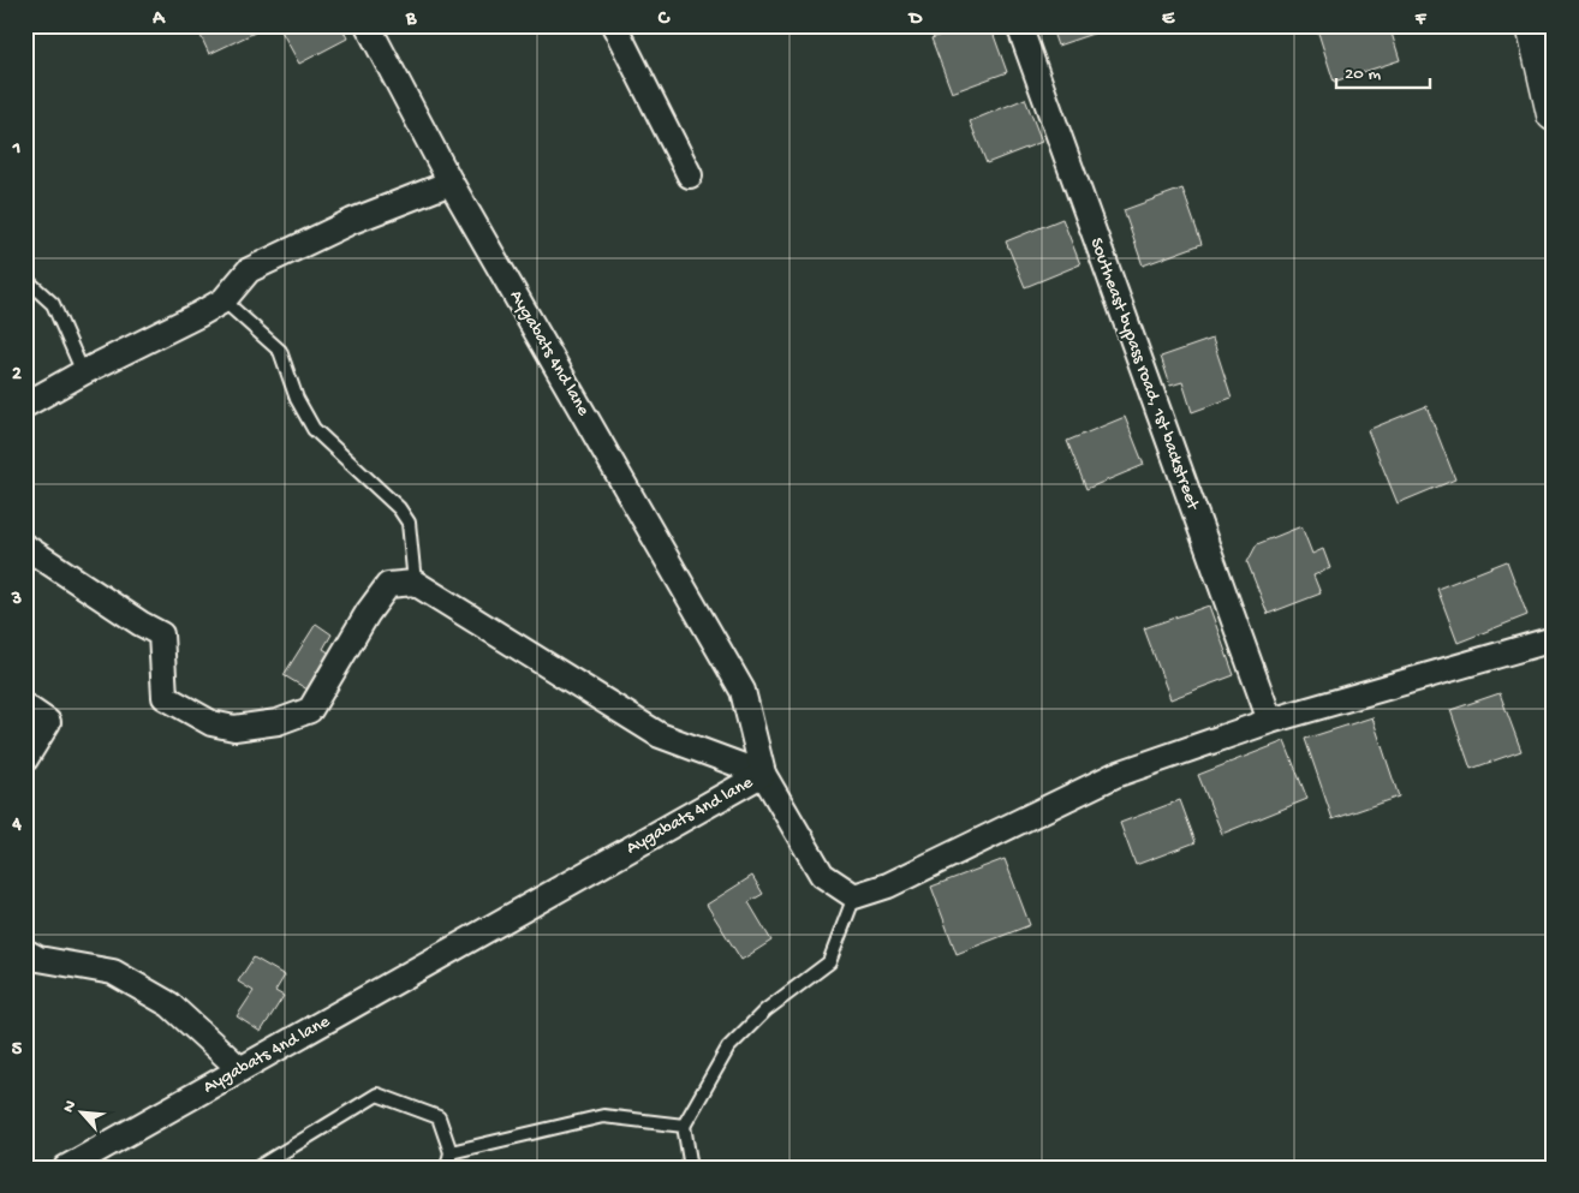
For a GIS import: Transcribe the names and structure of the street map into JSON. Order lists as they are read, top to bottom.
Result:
{
  "streets": {
    "street": ["Aygabats 4nd lane", "Southeast bypass road, 1st backstreet"]
  },
  "scale_bar": "20 m",
  "north": "top left",
  "grid": {
    "columns": [
      "A",
      "B",
      "C",
      "D",
      "E",
      "F"
    ],
    "rows": [
      "1",
      "2",
      "3",
      "4",
      "5"
    ]
  }
}
